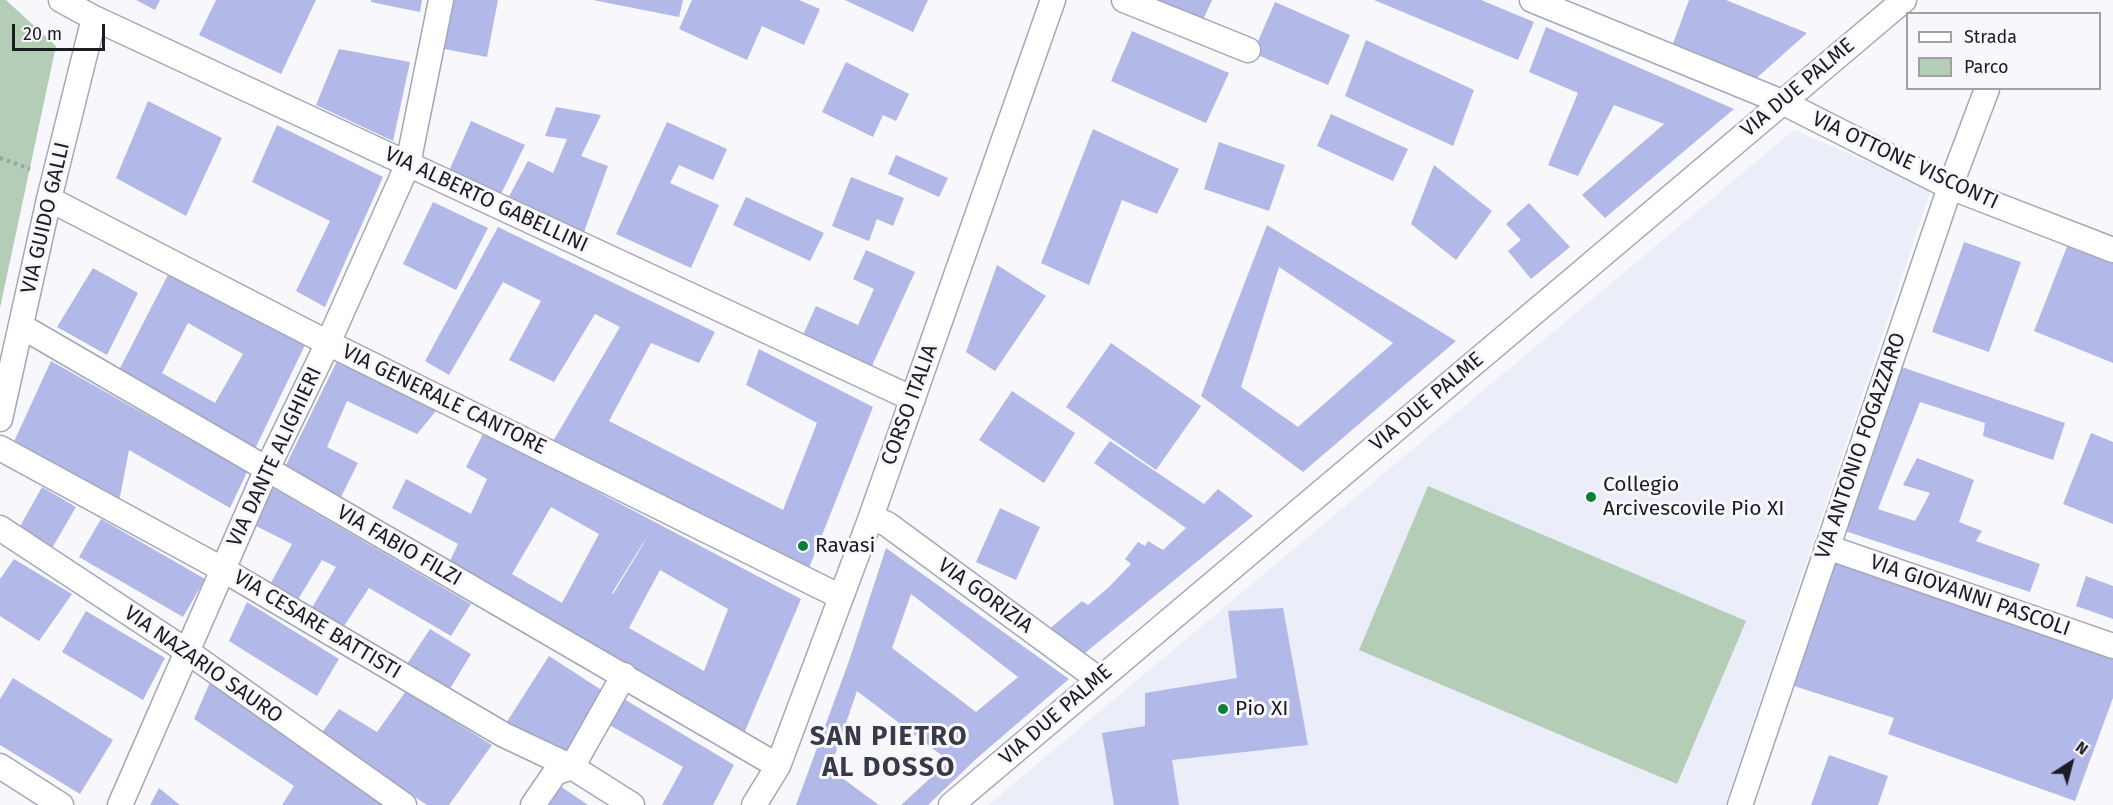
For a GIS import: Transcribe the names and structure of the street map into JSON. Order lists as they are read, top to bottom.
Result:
{
  "streets": {
    "street": [
      "VIA DUE PALME",
      "VIA OTTONE VISCONTI",
      "VIA ALBERTO GABELLINI",
      "VIA GUIDO GALLI",
      "VIA GENERALE CANTORE",
      "CORSO ITALIA",
      "VIA ANTONIO FOGAZZARO",
      "VIA DANTE ALIGHIERI",
      "VIA FABIO FILZI",
      "VIA GORIZIA",
      "VIA GIOVANNI PASCOLI",
      "VIA CESARE BATTISTI",
      "VIA NAZARIO SAURO"
    ]
  },
  "crossings": [
    ["VIA DUE PALME", "VIA OTTONE VISCONTI"],
    ["VIA DUE PALME", "VIA GORIZIA"],
    ["VIA OTTONE VISCONTI", "VIA ANTONIO FOGAZZARO"],
    ["VIA ALBERTO GABELLINI", "VIA GUIDO GALLI"],
    ["VIA ALBERTO GABELLINI", "CORSO ITALIA"],
    ["VIA ALBERTO GABELLINI", "VIA DANTE ALIGHIERI"],
    ["VIA GUIDO GALLI", "VIA GENERALE CANTORE"],
    ["VIA GUIDO GALLI", "VIA FABIO FILZI"],
    ["VIA GENERALE CANTORE", "CORSO ITALIA"],
    ["VIA GENERALE CANTORE", "VIA DANTE ALIGHIERI"],
    ["CORSO ITALIA", "VIA FABIO FILZI"],
    ["CORSO ITALIA", "VIA GORIZIA"],
    ["VIA ANTONIO FOGAZZARO", "VIA GIOVANNI PASCOLI"],
    ["VIA DANTE ALIGHIERI", "VIA FABIO FILZI"],
    ["VIA DANTE ALIGHIERI", "VIA CESARE BATTISTI"],
    ["VIA DANTE ALIGHIERI", "VIA NAZARIO SAURO"]
  ],
  "districts": ["SAN PIETRO AL DOSSO"],
  "places": ["Collegio Arcivescovile Pio XI", "Ravasi", "Pio XI"],
  "legend": ["Strada", "Parco"],
  "scale_bar": "20 m",
  "north": "top right"
}
